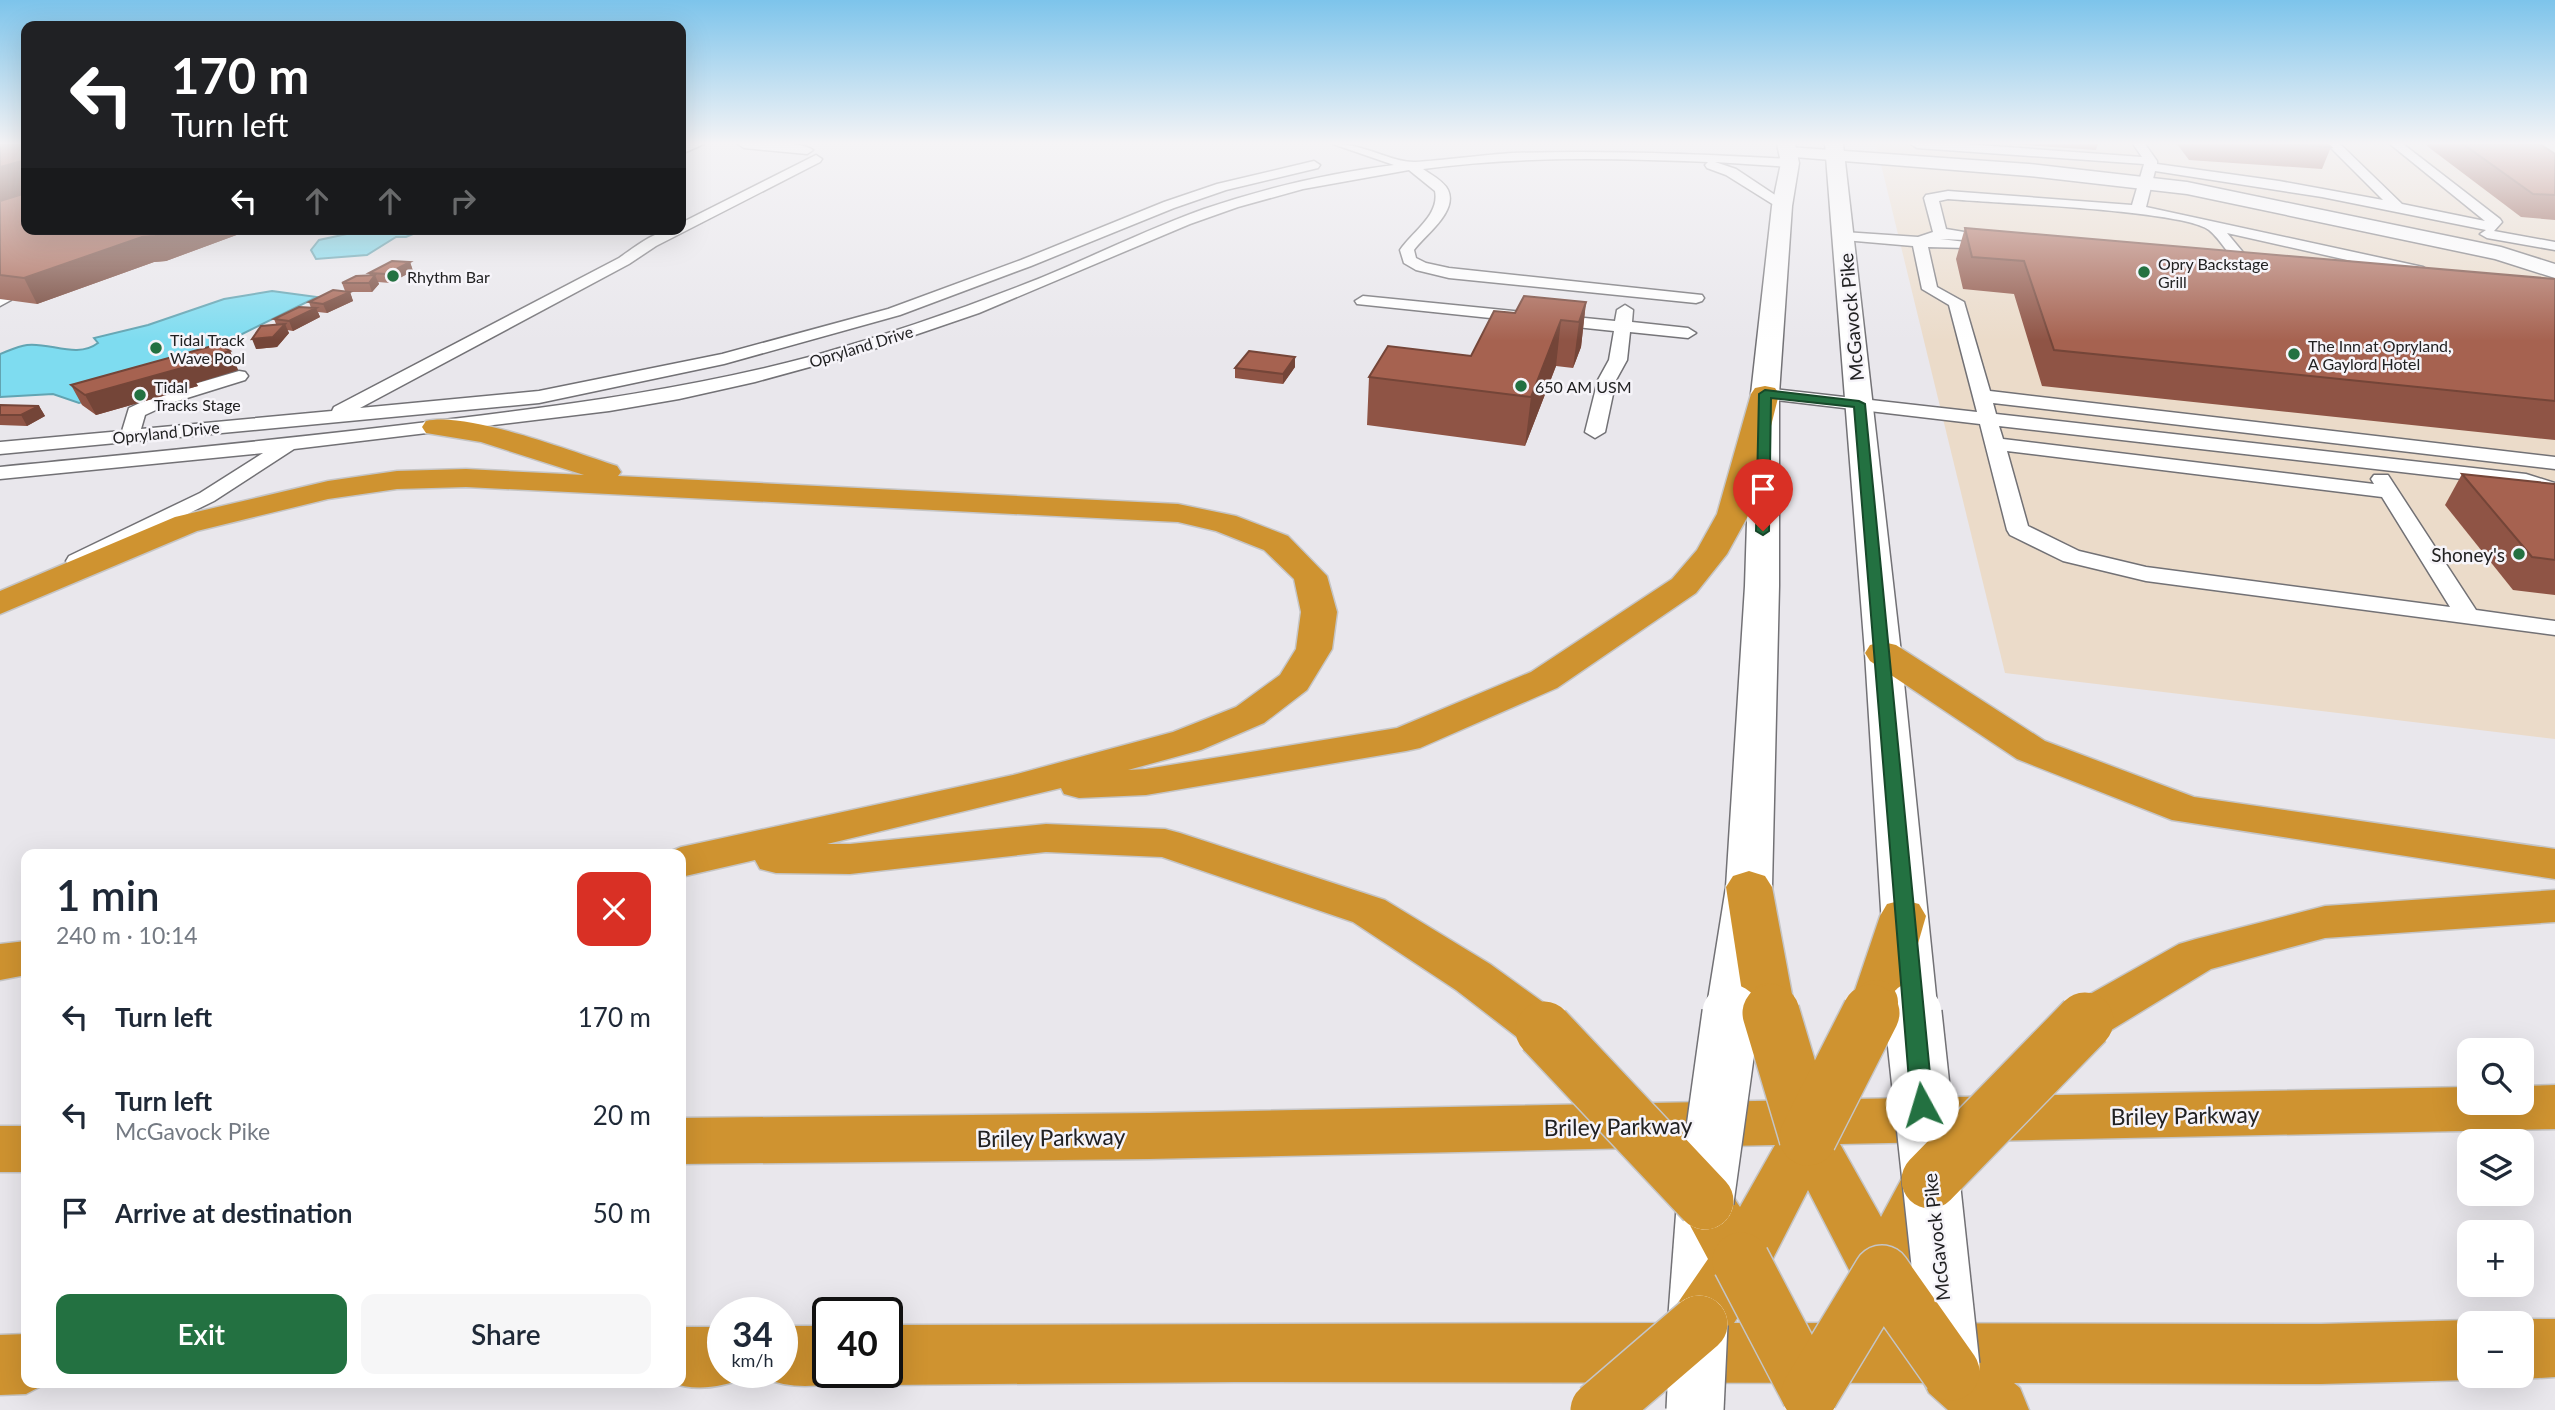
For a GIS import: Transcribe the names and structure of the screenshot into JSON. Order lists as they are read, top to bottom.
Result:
{
  "streets": {
    "highway": ["Briley Parkway"],
    "street": ["McGavock Pike"],
    "lane": ["Opryland Drive"]
  },
  "places": [
    "Opry Backstage Grill",
    "Rhythm Bar",
    "Tidal Track Wave Pool",
    "The Inn at Opryland, A Gaylord Hotel",
    "650 AM USM",
    "Tidal Tracks Stage",
    "Shoney's"
  ],
  "page": {
    "turn": ["170 m", "Turn left"],
    "heading": ["1 min", "240 m · 10:14"],
    "list": [
      {
        "name": "Turn left",
        "value": "170 m"
      },
      {
        "name": "Turn left",
        "note": "McGavock Pike",
        "value": "20 m"
      },
      {
        "name": "Arrive at destination",
        "value": "50 m"
      }
    ],
    "map_buttons": ["+", "−"],
    "buttons": ["Exit", "Share"],
    "speed": "34 km/h",
    "limit": "40"
  }
}
